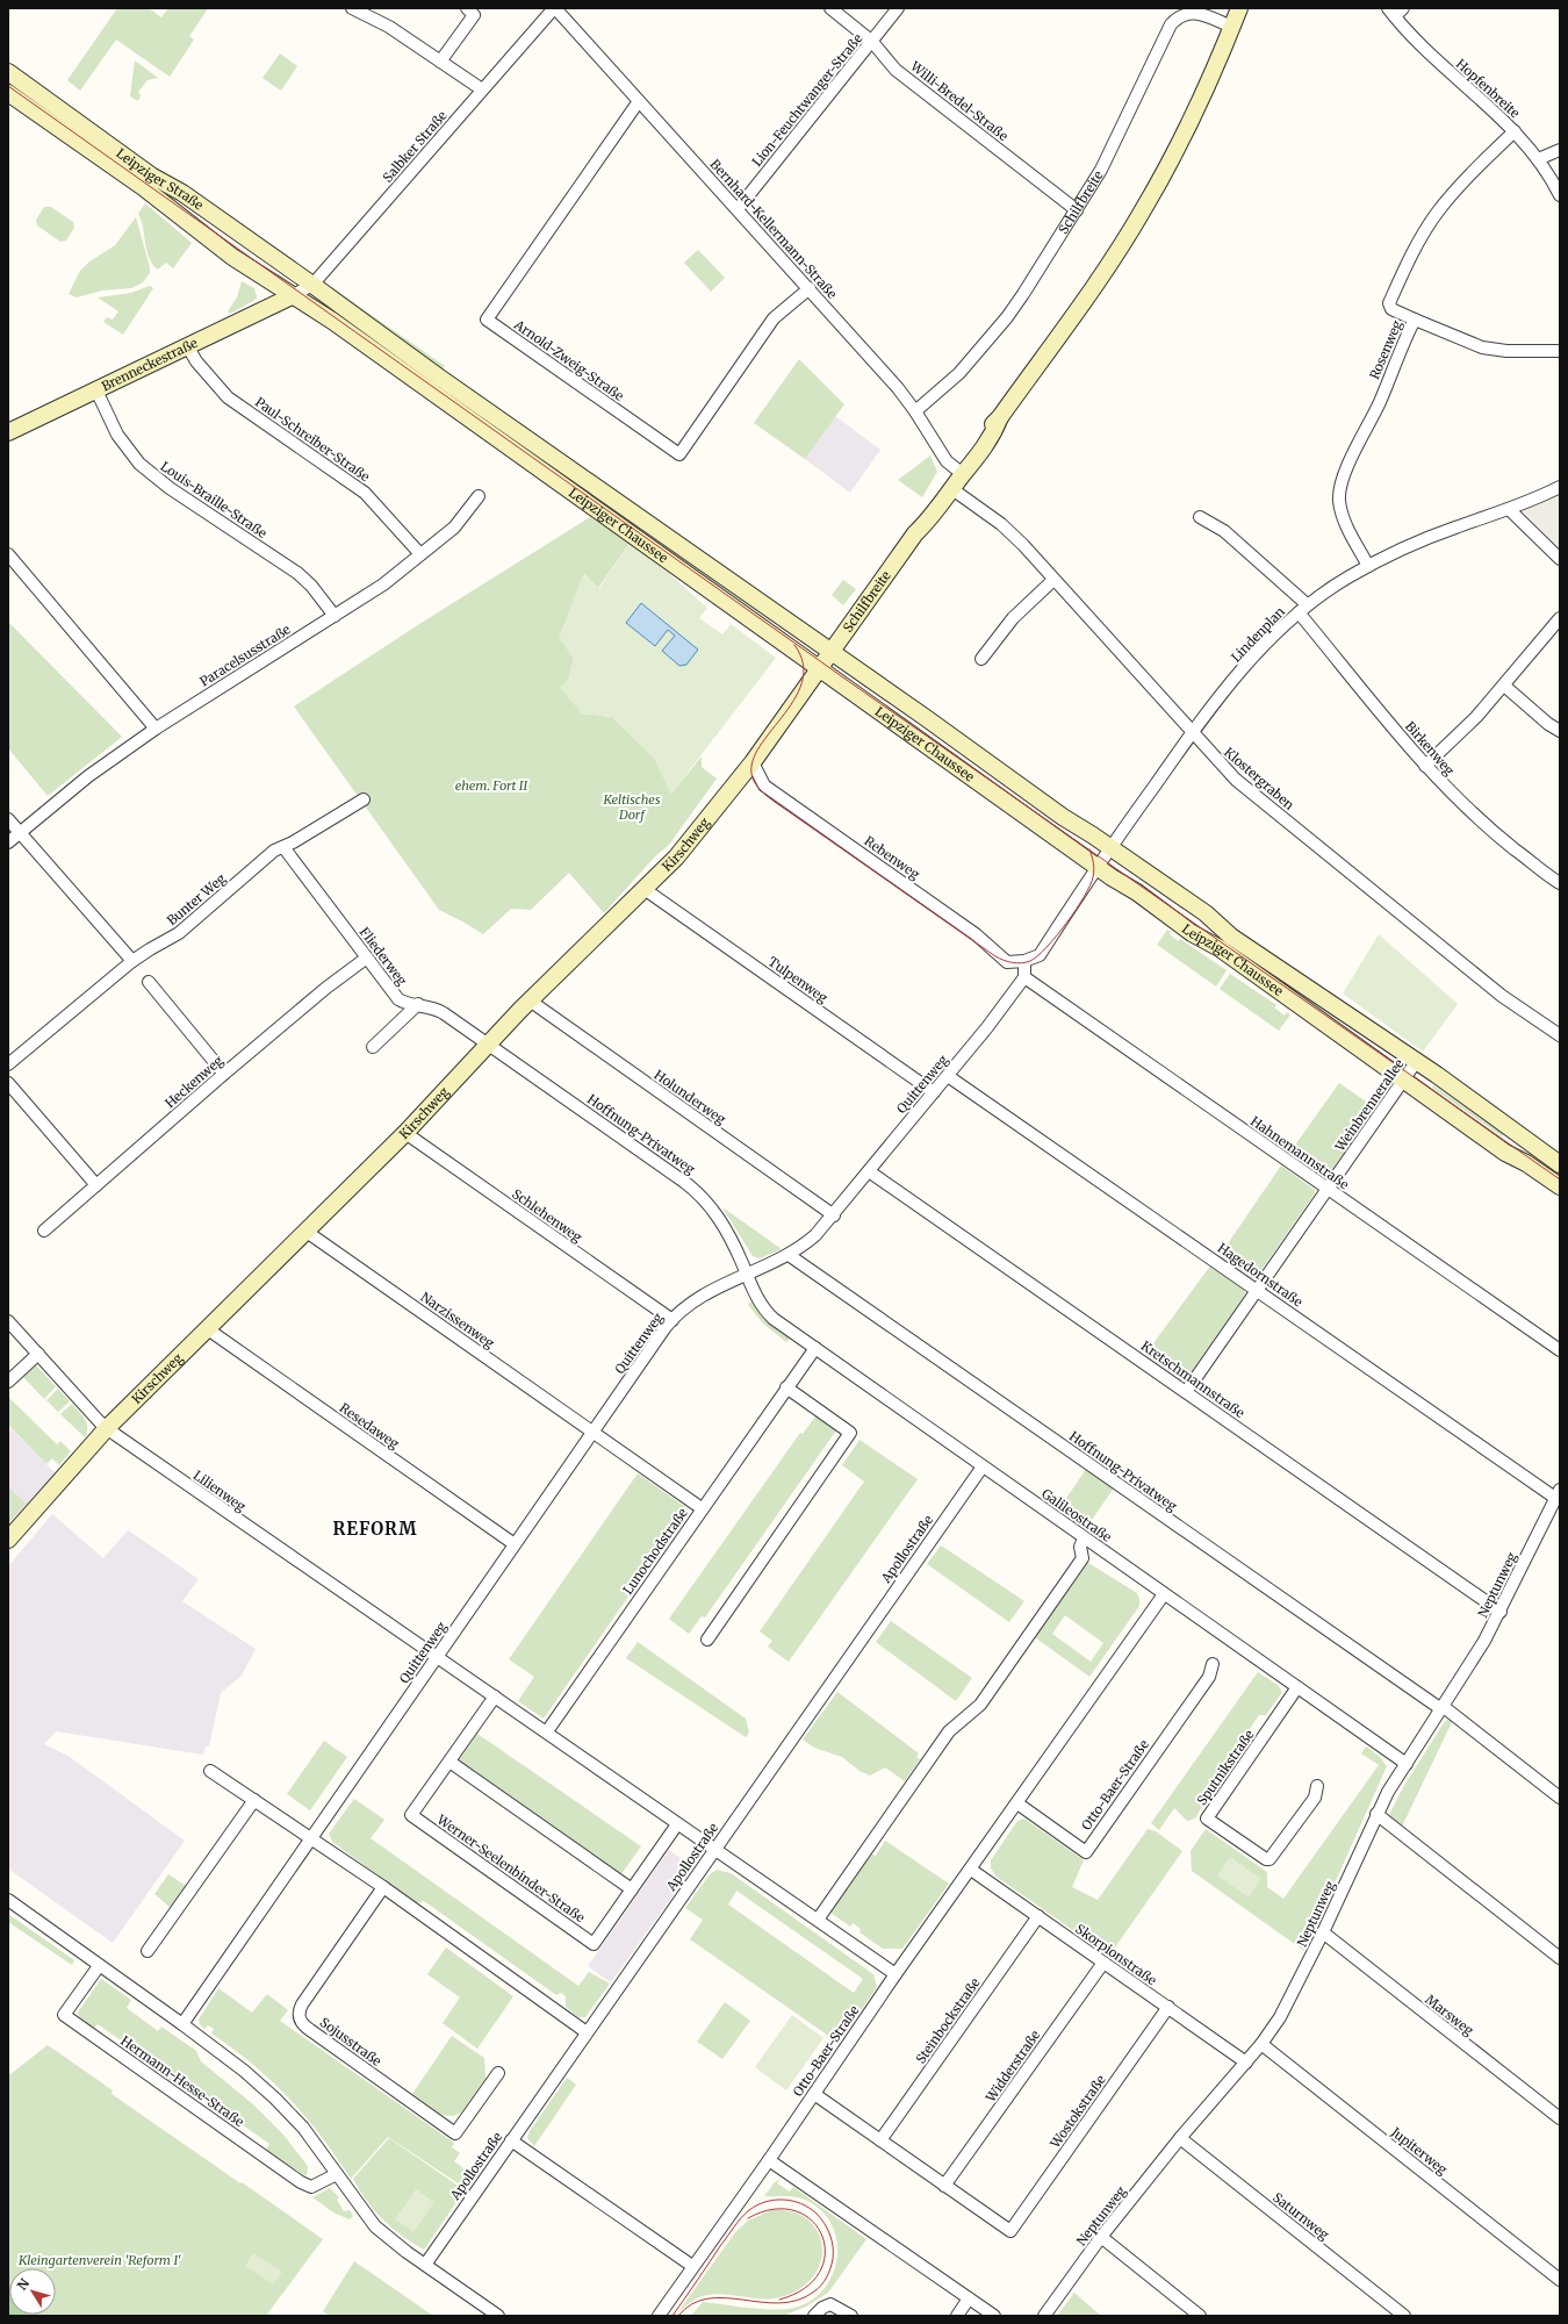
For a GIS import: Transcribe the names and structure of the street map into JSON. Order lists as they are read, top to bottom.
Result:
{
  "streets": {
    "main road": [
      "Leipziger Straße",
      "Schilfbreite",
      "Brenneckestraße",
      "Leipziger Chaussee",
      "Kirschweg"
    ],
    "street": [
      "Hopfenbreite",
      "Lion-Feuchtwanger-Straße",
      "Willi-Bredel-Straße",
      "Salbker Straße",
      "Bernhard-Kellermann-Straße",
      "Rosenweg",
      "Arnold-Zweig-Straße",
      "Paul-Schreiber-Straße",
      "Louis-Braille-Straße",
      "Lindenplan",
      "Paracelsusstraße",
      "Birkenweg",
      "Klostergraben",
      "Rebenweg",
      "Bunter Weg",
      "Fliederweg",
      "Tulpenweg",
      "Heckenweg",
      "Quittenweg",
      "Holunderweg",
      "Weinbrennerallee",
      "Hoffnung-Privatweg",
      "Hahnemannstraße",
      "Schlehenweg",
      "Hagedornstraße",
      "Narzissenweg",
      "Kretschmannstraße",
      "Resedaweg",
      "Lilienweg",
      "Galileostraße",
      "Apollostraße",
      "Lunochodstraße",
      "Neptunweg",
      "Sputnikstraße",
      "Otto-Baer-Straße",
      "Werner-Seelenbinder-Straße",
      "Skorpionstraße",
      "Marsweg",
      "Steinbockstraße",
      "Sojusstraße",
      "Widderstraße",
      "Hermann-Hesse-Straße",
      "Wostokstraße",
      "Jupiterweg",
      "Saturnweg"
    ]
  },
  "crossings": [
    ["Hopfenbreite", "Rosenweg"],
    ["Lion-Feuchtwanger-Straße", "Willi-Bredel-Straße"],
    ["Lion-Feuchtwanger-Straße", "Bernhard-Kellermann-Straße"],
    ["Willi-Bredel-Straße", "Schilfbreite"],
    ["Salbker Straße", "Leipziger Straße"],
    ["Salbker Straße", "Bernhard-Kellermann-Straße"],
    ["Salbker Straße", "Brenneckestraße"],
    ["Salbker Straße", "Leipziger Chaussee"],
    ["Leipziger Straße", "Brenneckestraße"],
    ["Leipziger Straße", "Leipziger Chaussee"],
    ["Schilfbreite", "Bernhard-Kellermann-Straße"],
    ["Schilfbreite", "Leipziger Chaussee"],
    ["Schilfbreite", "Klostergraben"],
    ["Schilfbreite", "Kirschweg"],
    ["Bernhard-Kellermann-Straße", "Arnold-Zweig-Straße"],
    ["Rosenweg", "Lindenplan"],
    ["Brenneckestraße", "Paul-Schreiber-Straße"],
    ["Brenneckestraße", "Louis-Braille-Straße"],
    ["Brenneckestraße", "Leipziger Chaussee"],
    ["Paul-Schreiber-Straße", "Paracelsusstraße"],
    ["Louis-Braille-Straße", "Paracelsusstraße"],
    ["Leipziger Chaussee", "Lindenplan"],
    ["Leipziger Chaussee", "Kirschweg"],
    ["Leipziger Chaussee", "Weinbrennerallee"],
    ["Lindenplan", "Birkenweg"],
    ["Lindenplan", "Klostergraben"],
    ["Kirschweg", "Rebenweg"],
    ["Kirschweg", "Fliederweg"],
    ["Kirschweg", "Tulpenweg"],
    ["Kirschweg", "Holunderweg"],
    ["Kirschweg", "Hoffnung-Privatweg"],
    ["Kirschweg", "Schlehenweg"],
    ["Kirschweg", "Narzissenweg"],
    ["Kirschweg", "Resedaweg"],
    ["Kirschweg", "Lilienweg"],
    ["Bunter Weg", "Fliederweg"],
    ["Fliederweg", "Heckenweg"],
    ["Fliederweg", "Hoffnung-Privatweg"],
    ["Tulpenweg", "Quittenweg"],
    ["Quittenweg", "Holunderweg"],
    ["Quittenweg", "Hoffnung-Privatweg"],
    ["Quittenweg", "Hahnemannstraße"],
    ["Quittenweg", "Schlehenweg"],
    ["Quittenweg", "Hagedornstraße"],
    ["Quittenweg", "Narzissenweg"],
    ["Quittenweg", "Kretschmannstraße"],
    ["Quittenweg", "Resedaweg"],
    ["Quittenweg", "Lilienweg"],
    ["Quittenweg", "Galileostraße"],
    ["Weinbrennerallee", "Hahnemannstraße"],
    ["Weinbrennerallee", "Hagedornstraße"],
    ["Weinbrennerallee", "Kretschmannstraße"],
    ["Hoffnung-Privatweg", "Galileostraße"],
    ["Hoffnung-Privatweg", "Neptunweg"],
    ["Hagedornstraße", "Neptunweg"],
    ["Narzissenweg", "Lunochodstraße"],
    ["Kretschmannstraße", "Neptunweg"],
    ["Galileostraße", "Apollostraße"],
    ["Galileostraße", "Lunochodstraße"],
    ["Galileostraße", "Neptunweg"],
    ["Galileostraße", "Sputnikstraße"],
    ["Galileostraße", "Otto-Baer-Straße"],
    ["Neptunweg", "Skorpionstraße"],
    ["Neptunweg", "Marsweg"],
    ["Neptunweg", "Jupiterweg"],
    ["Neptunweg", "Saturnweg"],
    ["Otto-Baer-Straße", "Skorpionstraße"],
    ["Skorpionstraße", "Steinbockstraße"],
    ["Skorpionstraße", "Widderstraße"],
    ["Skorpionstraße", "Wostokstraße"],
    ["Widderstraße", "Wostokstraße"]
  ],
  "districts": ["REFORM"],
  "parks": ["ehem. Fort II", "Keltisches Dorf", "Kleingartenverein 'Reform I'"],
  "north": "top left"
}
